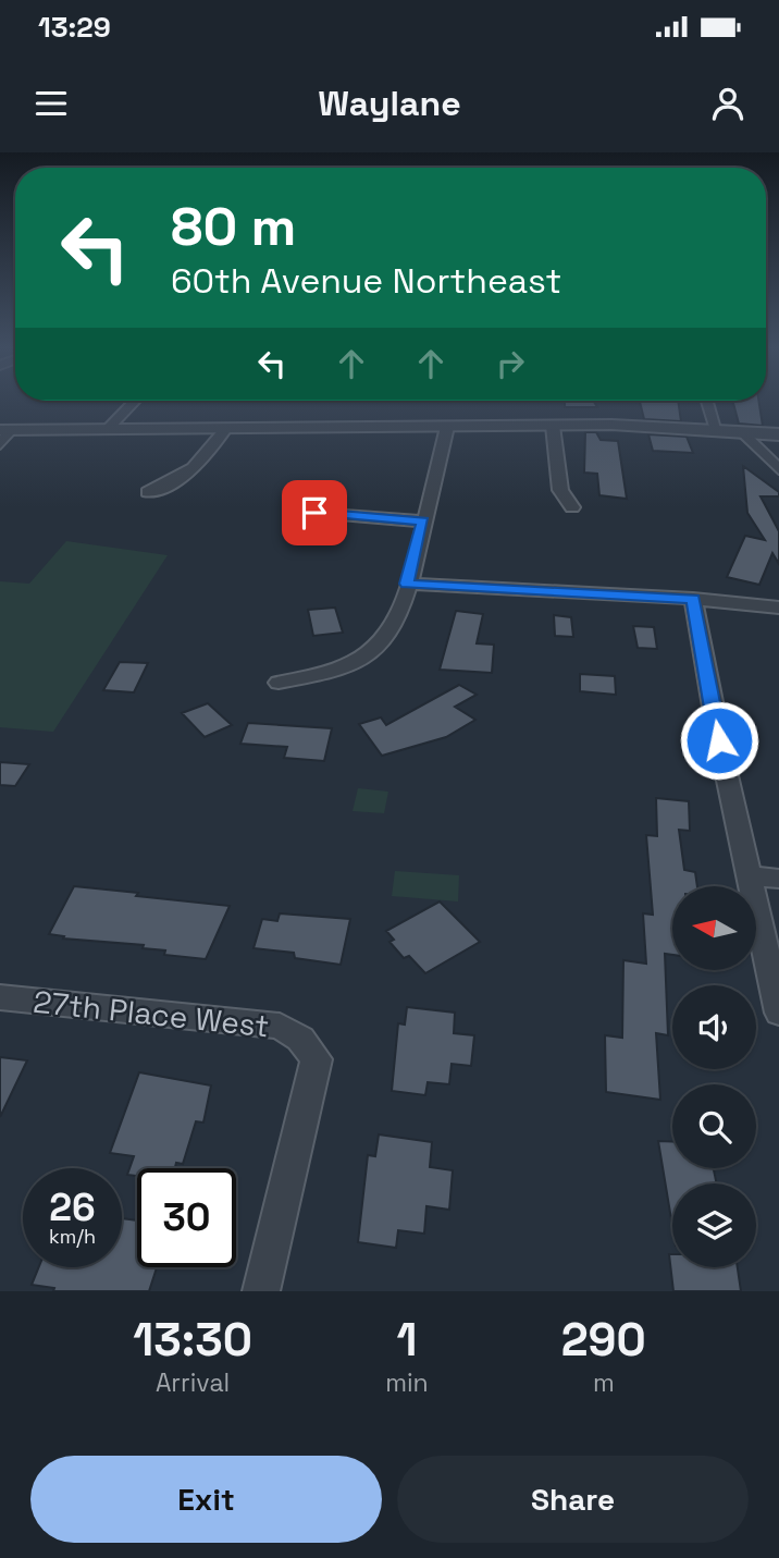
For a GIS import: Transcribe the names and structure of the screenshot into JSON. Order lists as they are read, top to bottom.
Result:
{
  "streets": {
    "street": ["27th Place West"]
  },
  "north": "left",
  "page": {
    "status": "13:29",
    "header": "Waylane",
    "turn": ["80 m", "60th Avenue Northeast"],
    "speed": "26 km/h",
    "limit": "30",
    "eta": [
      "13:30",
      "Arrival",
      "1",
      "min",
      "290",
      "m"
    ],
    "buttons": ["Exit", "Share"]
  }
}
